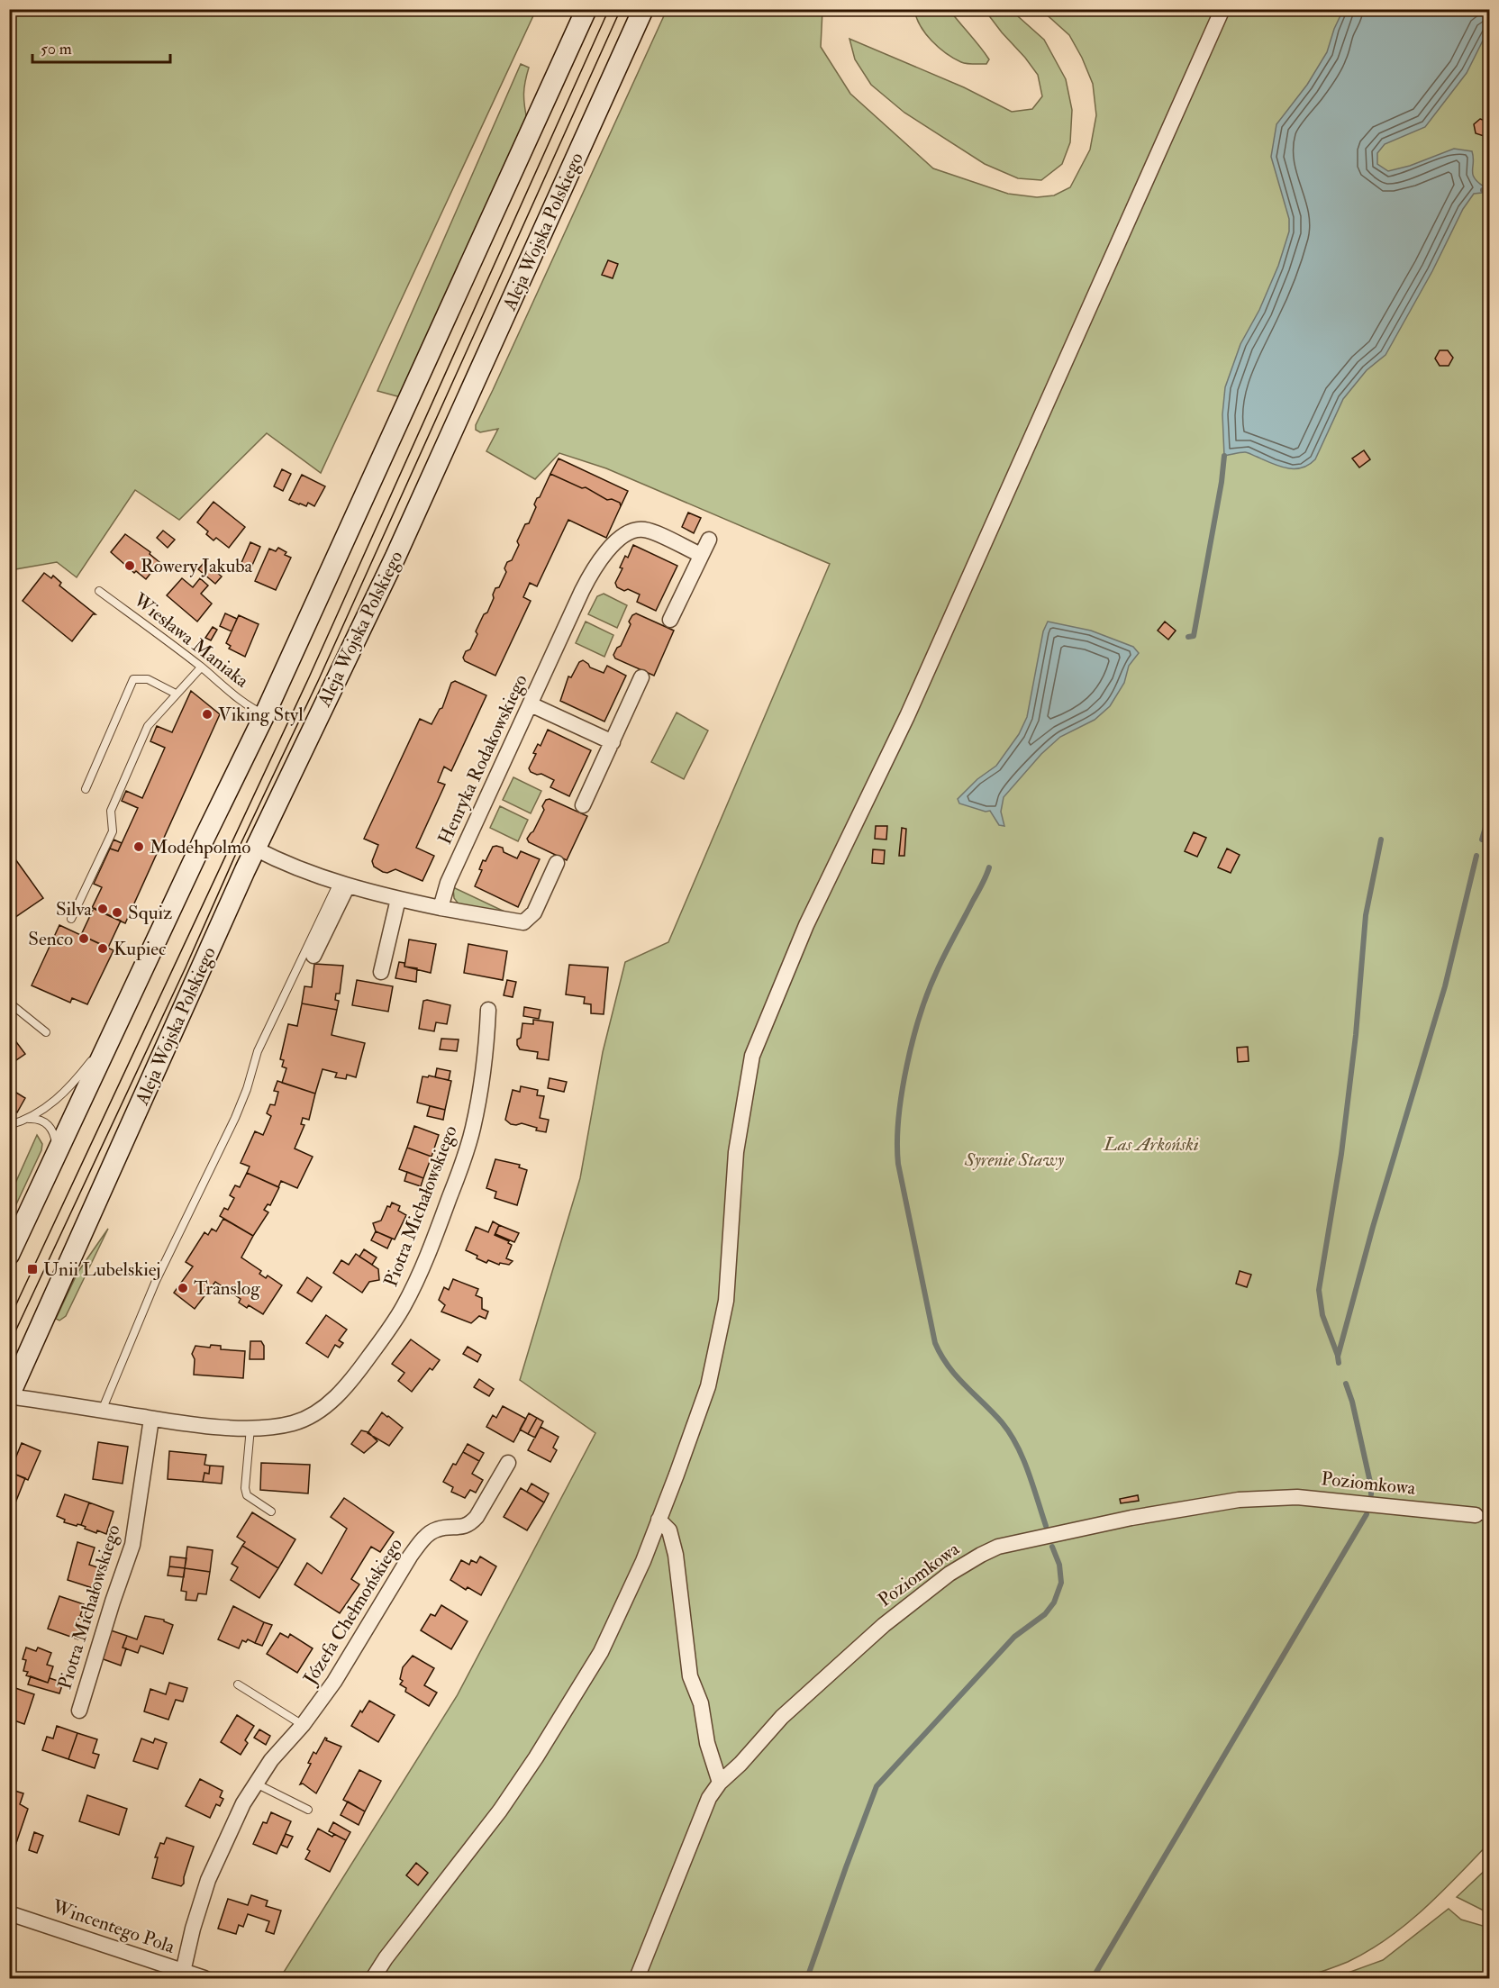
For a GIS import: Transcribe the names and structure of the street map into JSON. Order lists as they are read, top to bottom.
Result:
{
  "streets": {
    "main road": ["Aleja Wojska Polskiego"],
    "street": [
      "Henryka Rodakowskiego",
      "Piotra Michałowskiego",
      "Poziomkowa",
      "Józefa Chełmońskiego",
      "Wincentego Pola"
    ],
    "lane": ["Wiesława Maniaka"]
  },
  "crossings": [
    ["Aleja Wojska Polskiego", "Piotra Michałowskiego"],
    ["Józefa Chełmońskiego", "Wincentego Pola"]
  ],
  "parks": ["Las Arkoński", "Syrenie Stawy"],
  "places": {
    "other": [
      "Rowery Jakuba",
      "Viking Styl",
      "Modehpolmo",
      "Silva",
      "Squiz",
      "Senco",
      "Kupiec",
      "Translog"
    ],
    "transit": ["Unii Lubelskiej"]
  },
  "scale_bar": "50 m"
}
